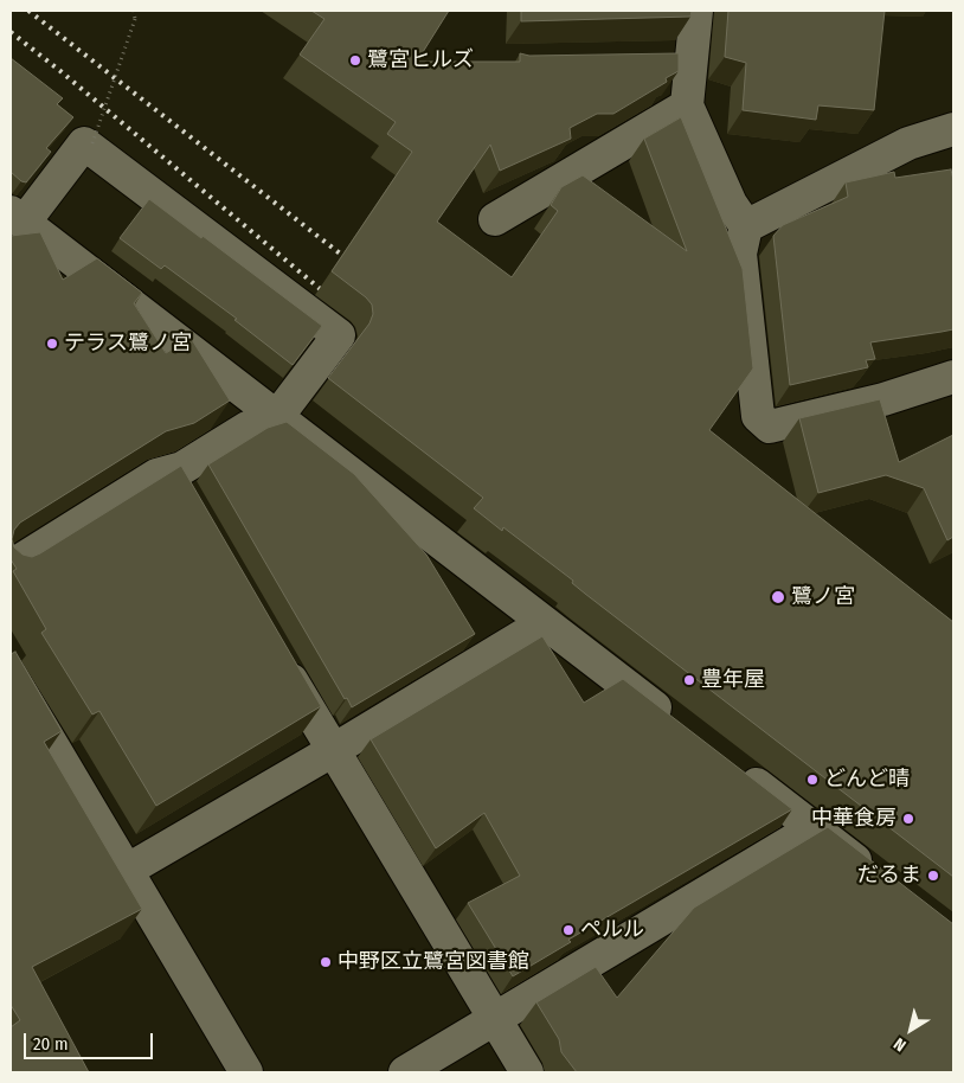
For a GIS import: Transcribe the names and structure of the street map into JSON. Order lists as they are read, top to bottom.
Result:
{
  "places": [
    "鷺宮ヒルズ",
    "テラス鷺ノ宮",
    "鷺ノ宮",
    "豊年屋",
    "どんど晴",
    "中華食房",
    "だるま",
    "ペルル",
    "中野区立鷺宮図書館"
  ],
  "scale_bar": "20 m",
  "north": "bottom left"
}
